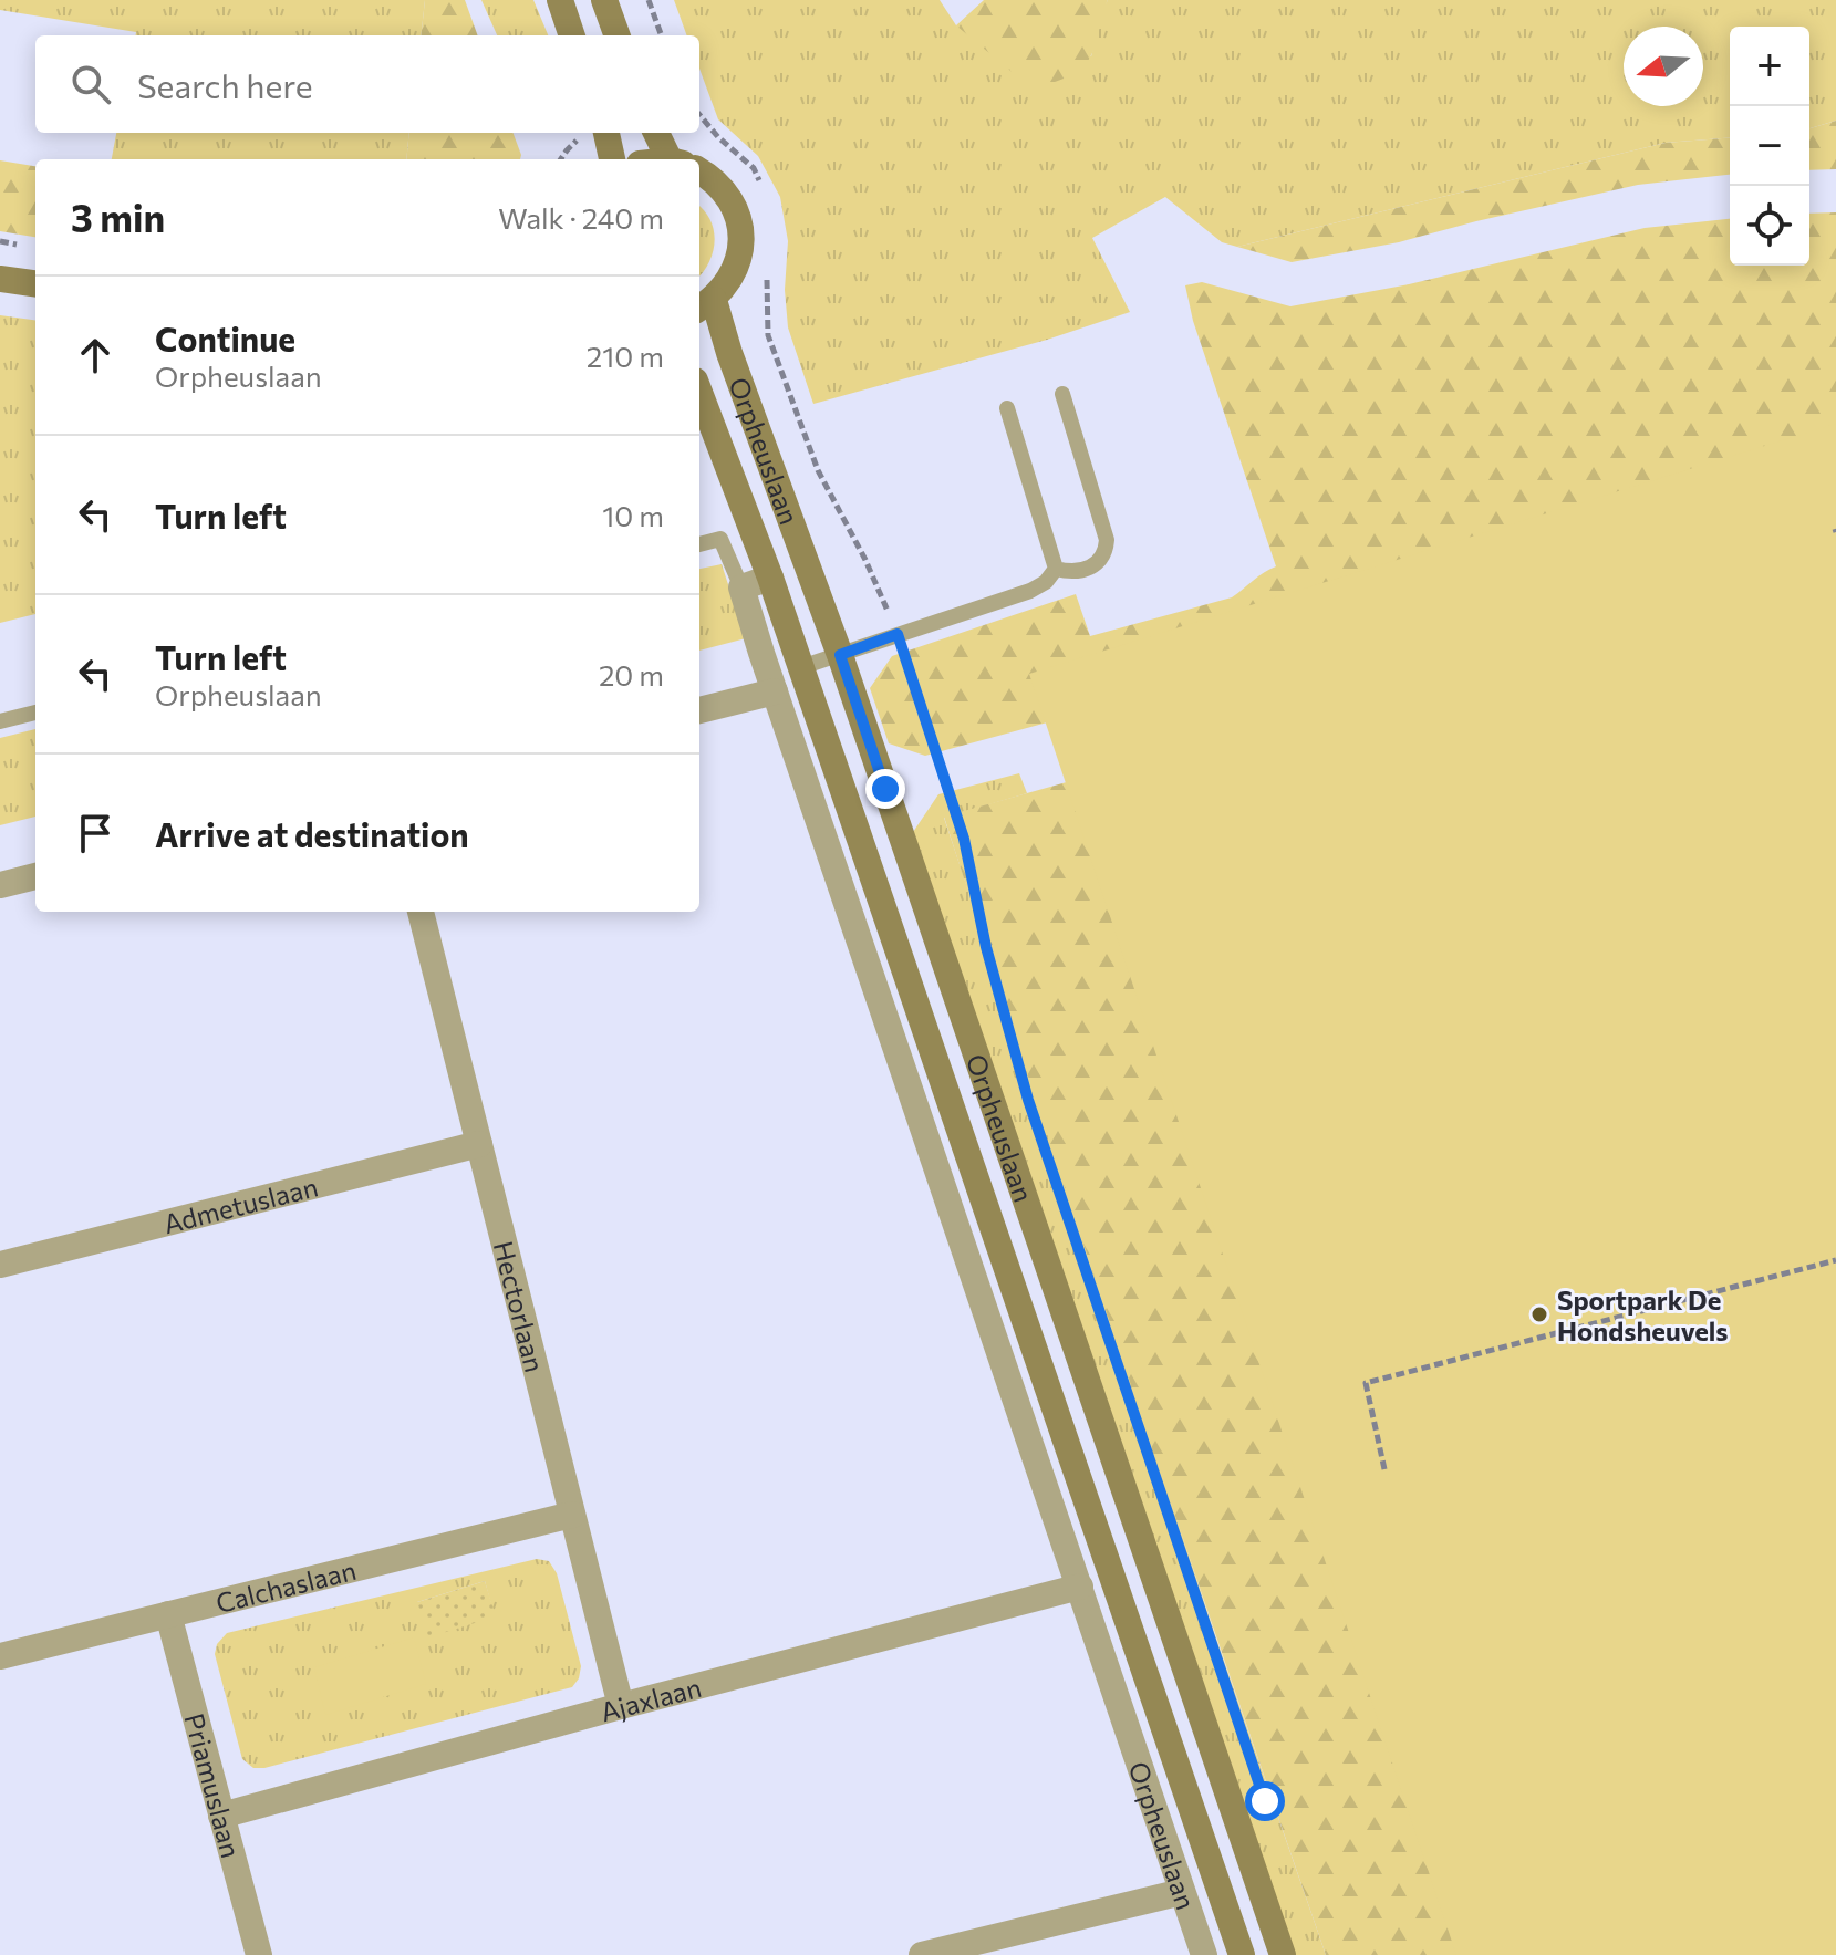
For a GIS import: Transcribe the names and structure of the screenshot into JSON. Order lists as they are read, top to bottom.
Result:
{
  "streets": {
    "main road": ["Orpheuslaan"],
    "street": [
      "Admetuslaan",
      "Hectorlaan",
      "Calchaslaan",
      "Ajaxlaan",
      "Priamuslaan"
    ]
  },
  "crossings": [
    ["Orpheuslaan", "Ajaxlaan"],
    ["Admetuslaan", "Hectorlaan"],
    ["Hectorlaan", "Calchaslaan"],
    ["Hectorlaan", "Ajaxlaan"],
    ["Calchaslaan", "Priamuslaan"],
    ["Ajaxlaan", "Priamuslaan"]
  ],
  "places": ["Sportpark De Hondsheuvels"],
  "north": "left",
  "page": {
    "map_buttons": ["+", "−"],
    "search": "Search here",
    "heading": ["3 min", "Walk · 240 m"],
    "list": [
      ["Continue", "Orpheuslaan", "210 m"],
      ["Turn left", "10 m"],
      ["Turn left", "Orpheuslaan", "20 m"],
      "Arrive at destination"
    ]
  }
}
